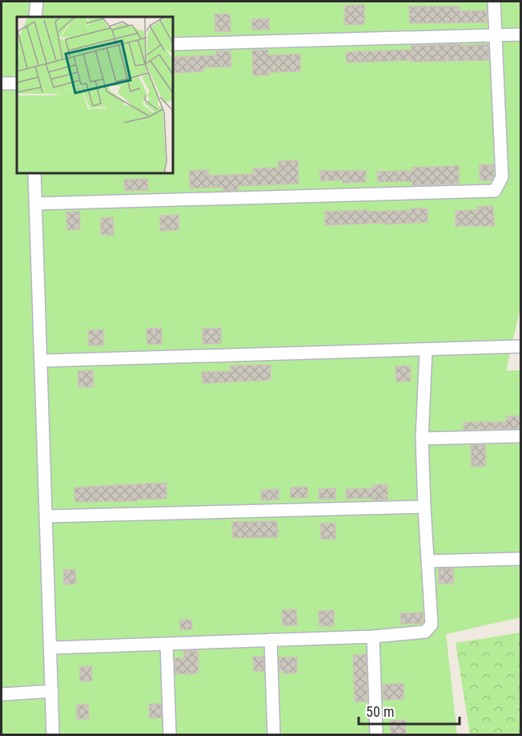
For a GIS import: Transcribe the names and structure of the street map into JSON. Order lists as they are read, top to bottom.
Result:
{
  "scale_bar": "50 m"
}
